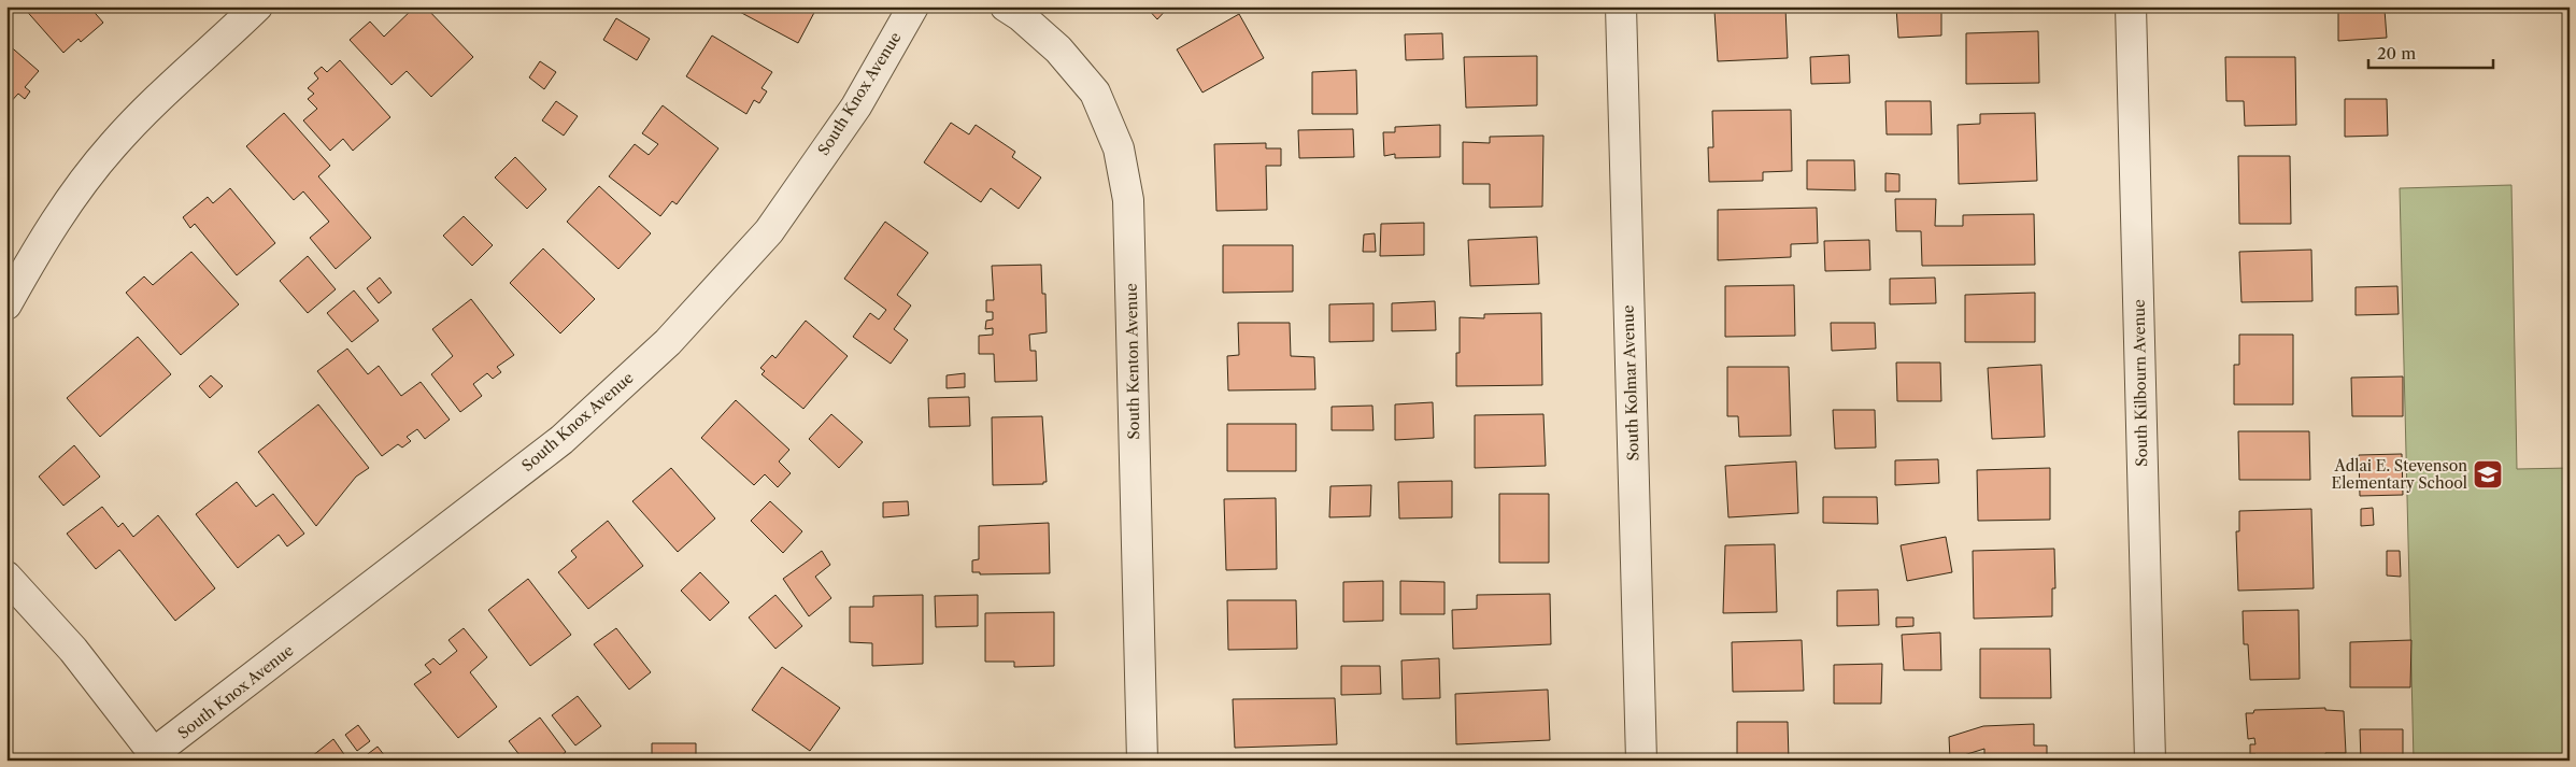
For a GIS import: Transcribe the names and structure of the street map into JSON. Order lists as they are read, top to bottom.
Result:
{
  "streets": {
    "street": [
      "South Knox Avenue",
      "South Kenton Avenue",
      "South Kolmar Avenue",
      "South Kilbourn Avenue"
    ]
  },
  "places": {
    "school or university": ["Adlai E. Stevenson Elementary School"]
  },
  "scale_bar": "20 m"
}
